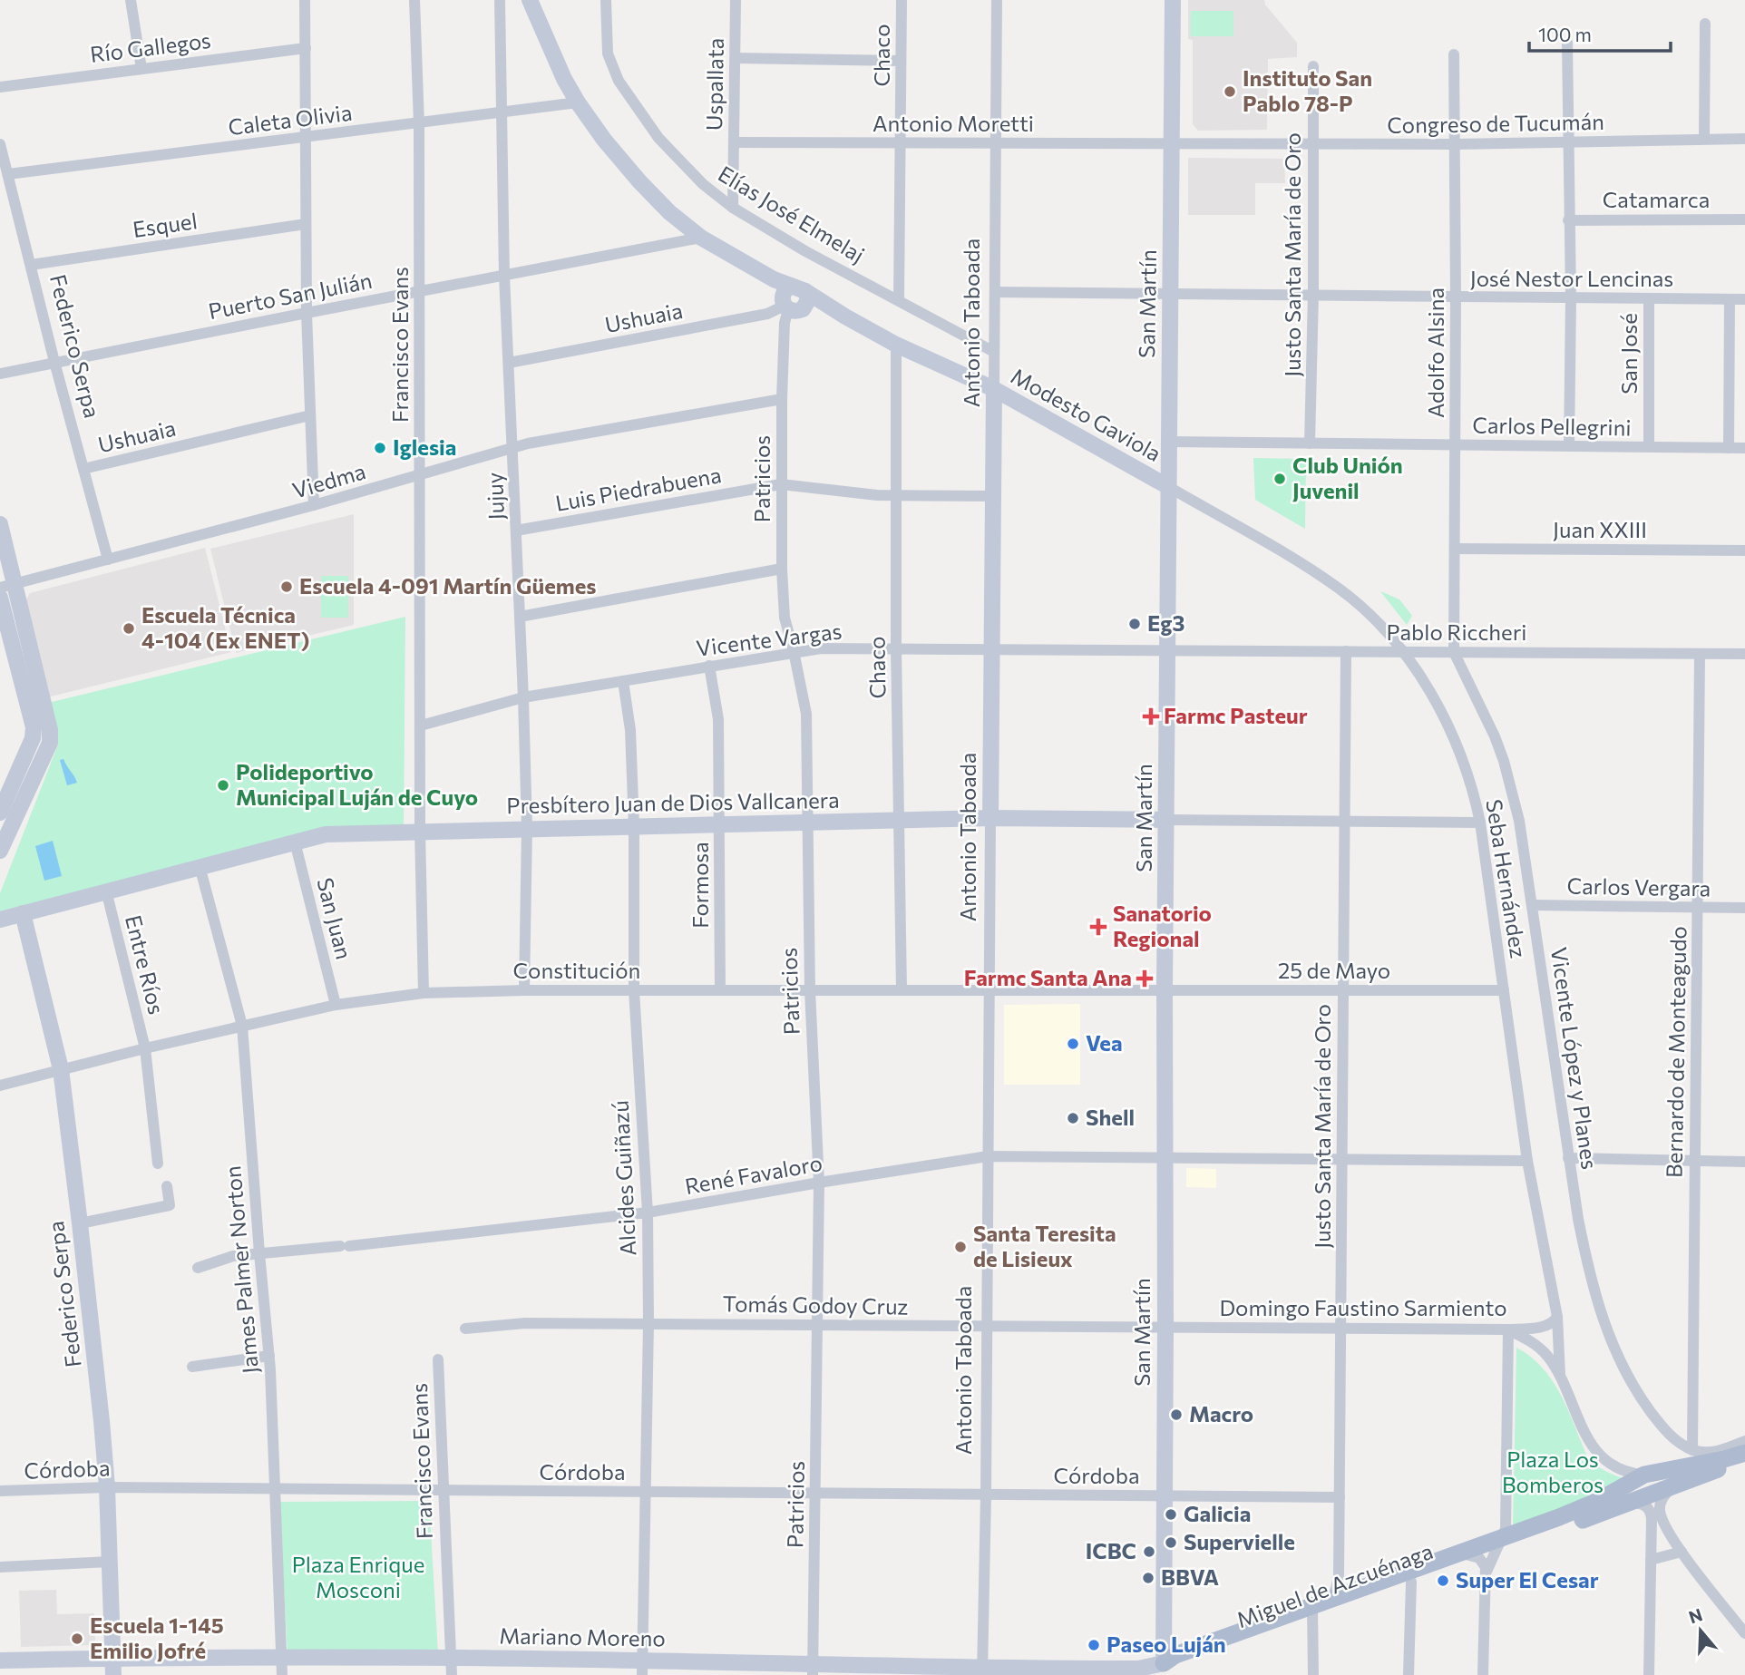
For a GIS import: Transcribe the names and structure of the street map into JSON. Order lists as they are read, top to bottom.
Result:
{
  "streets": {
    "main road": ["Miguel de Azcuénaga"],
    "street": [
      "Río Gallegos",
      "Chaco",
      "Uspallata",
      "Caleta Olivia",
      "Antonio Moretti",
      "Congreso de Tucumán",
      "Catamarca",
      "Elías José Elmelaj",
      "Esquel",
      "Justo Santa María de Oro",
      "José Nestor Lencinas",
      "Puerto San Julián",
      "San Martín",
      "Ushuaia",
      "Antonio Taboada",
      "Francisco Evans",
      "Federico Serpa",
      "Adolfo Alsina",
      "San José",
      "Modesto Gaviola",
      "Carlos Pellegrini",
      "Patricios",
      "Viedma",
      "Luis Piedrabuena",
      "Jujuy",
      "Juan XXIII",
      "Pablo Riccheri",
      "Vicente Vargas",
      "Presbítero Juan de Dios Vallcanera",
      "Seba Hernández",
      "Formosa",
      "Carlos Vergara",
      "San Juan",
      "Entre Ríos",
      "Constitución",
      "25 de Mayo",
      "Bernardo de Monteagudo",
      "Vicente López y Planes",
      "René Favaloro",
      "Alcides Guiñazú",
      "James Palmer Norton",
      "Tomás Godoy Cruz",
      "Domingo Faustino Sarmiento",
      "Córdoba",
      "Mariano Moreno"
    ]
  },
  "crossings": [
    ["Chaco", "Antonio Moretti"],
    ["Chaco", "Elías José Elmelaj"],
    ["Chaco", "Modesto Gaviola"],
    ["Chaco", "Luis Piedrabuena"],
    ["Chaco", "Vicente Vargas"],
    ["Chaco", "Presbítero Juan de Dios Vallcanera"],
    ["Chaco", "Constitución"],
    ["Uspallata", "Antonio Moretti"],
    ["Uspallata", "Elías José Elmelaj"],
    ["Caleta Olivia", "Francisco Evans"],
    ["Caleta Olivia", "Federico Serpa"],
    ["Caleta Olivia", "Jujuy"],
    ["Antonio Moretti", "Congreso de Tucumán"],
    ["Antonio Moretti", "San Martín"],
    ["Antonio Moretti", "Antonio Taboada"],
    ["Congreso de Tucumán", "Justo Santa María de Oro"],
    ["Congreso de Tucumán", "San Martín"],
    ["Congreso de Tucumán", "Adolfo Alsina"],
    ["Elías José Elmelaj", "Antonio Taboada"],
    ["Esquel", "Federico Serpa"],
    ["Justo Santa María de Oro", "José Nestor Lencinas"],
    ["Justo Santa María de Oro", "Carlos Pellegrini"],
    ["Justo Santa María de Oro", "Pablo Riccheri"],
    ["Justo Santa María de Oro", "25 de Mayo"],
    ["Justo Santa María de Oro", "René Favaloro"],
    ["Justo Santa María de Oro", "Domingo Faustino Sarmiento"],
    ["Justo Santa María de Oro", "Córdoba"],
    ["Justo Santa María de Oro", "Miguel de Azcuénaga"],
    ["José Nestor Lencinas", "San Martín"],
    ["José Nestor Lencinas", "Antonio Taboada"],
    ["José Nestor Lencinas", "Adolfo Alsina"],
    ["José Nestor Lencinas", "San José"],
    ["Puerto San Julián", "Francisco Evans"],
    ["Puerto San Julián", "Federico Serpa"],
    ["Puerto San Julián", "Jujuy"],
    ["San Martín", "Modesto Gaviola"],
    ["San Martín", "Carlos Pellegrini"],
    ["San Martín", "Pablo Riccheri"],
    ["San Martín", "Vicente Vargas"],
    ["San Martín", "Presbítero Juan de Dios Vallcanera"],
    ["San Martín", "Seba Hernández"],
    ["San Martín", "Constitución"],
    ["San Martín", "25 de Mayo"],
    ["San Martín", "René Favaloro"],
    ["San Martín", "Tomás Godoy Cruz"],
    ["San Martín", "Domingo Faustino Sarmiento"],
    ["San Martín", "Córdoba"],
    ["San Martín", "Miguel de Azcuénaga"],
    ["San Martín", "Mariano Moreno"],
    ["Ushuaia", "Federico Serpa"],
    ["Ushuaia", "Modesto Gaviola"],
    ["Ushuaia", "Patricios"],
    ["Ushuaia", "Jujuy"],
    ["Antonio Taboada", "Modesto Gaviola"],
    ["Antonio Taboada", "Luis Piedrabuena"],
    ["Antonio Taboada", "Vicente Vargas"],
    ["Antonio Taboada", "Presbítero Juan de Dios Vallcanera"],
    ["Antonio Taboada", "Constitución"],
    ["Antonio Taboada", "René Favaloro"],
    ["Antonio Taboada", "Tomás Godoy Cruz"],
    ["Antonio Taboada", "Córdoba"],
    ["Antonio Taboada", "Mariano Moreno"],
    ["Francisco Evans", "Viedma"],
    ["Francisco Evans", "Vicente Vargas"],
    ["Francisco Evans", "Presbítero Juan de Dios Vallcanera"],
    ["Francisco Evans", "Constitución"],
    ["Francisco Evans", "Córdoba"],
    ["Francisco Evans", "Mariano Moreno"],
    ["Federico Serpa", "Viedma"],
    ["Federico Serpa", "Presbítero Juan de Dios Vallcanera"],
    ["Federico Serpa", "Constitución"],
    ["Federico Serpa", "Córdoba"],
    ["Federico Serpa", "Mariano Moreno"],
    ["Adolfo Alsina", "Carlos Pellegrini"],
    ["Adolfo Alsina", "Juan XXIII"],
    ["Adolfo Alsina", "Pablo Riccheri"],
    ["Adolfo Alsina", "Vicente López y Planes"],
    ["San José", "Carlos Pellegrini"],
    ["Modesto Gaviola", "Patricios"],
    ["Modesto Gaviola", "Seba Hernández"],
    ["Patricios", "Viedma"],
    ["Patricios", "Luis Piedrabuena"],
    ["Patricios", "Vicente Vargas"],
    ["Patricios", "Presbítero Juan de Dios Vallcanera"],
    ["Patricios", "Constitución"],
    ["Patricios", "René Favaloro"],
    ["Patricios", "Tomás Godoy Cruz"],
    ["Patricios", "Córdoba"],
    ["Patricios", "Mariano Moreno"],
    ["Viedma", "Jujuy"],
    ["Luis Piedrabuena", "Jujuy"],
    ["Jujuy", "Vicente Vargas"],
    ["Jujuy", "Presbítero Juan de Dios Vallcanera"],
    ["Jujuy", "Constitución"],
    ["Pablo Riccheri", "Vicente Vargas"],
    ["Pablo Riccheri", "Seba Hernández"],
    ["Pablo Riccheri", "Bernardo de Monteagudo"],
    ["Pablo Riccheri", "Vicente López y Planes"],
    ["Vicente Vargas", "Formosa"],
    ["Vicente Vargas", "Alcides Guiñazú"],
    ["Presbítero Juan de Dios Vallcanera", "Formosa"],
    ["Presbítero Juan de Dios Vallcanera", "San Juan"],
    ["Presbítero Juan de Dios Vallcanera", "Entre Ríos"],
    ["Presbítero Juan de Dios Vallcanera", "Alcides Guiñazú"],
    ["Presbítero Juan de Dios Vallcanera", "James Palmer Norton"],
    ["Seba Hernández", "25 de Mayo"],
    ["Seba Hernández", "René Favaloro"],
    ["Seba Hernández", "Domingo Faustino Sarmiento"],
    ["Seba Hernández", "Miguel de Azcuénaga"],
    ["Formosa", "Constitución"],
    ["Carlos Vergara", "Bernardo de Monteagudo"],
    ["Carlos Vergara", "Vicente López y Planes"],
    ["San Juan", "Constitución"],
    ["Entre Ríos", "Constitución"],
    ["Constitución", "25 de Mayo"],
    ["Constitución", "Alcides Guiñazú"],
    ["Constitución", "James Palmer Norton"],
    ["Bernardo de Monteagudo", "Vicente López y Planes"],
    ["René Favaloro", "Alcides Guiñazú"],
    ["René Favaloro", "James Palmer Norton"],
    ["Alcides Guiñazú", "Tomás Godoy Cruz"],
    ["Alcides Guiñazú", "Córdoba"],
    ["Alcides Guiñazú", "Mariano Moreno"],
    ["James Palmer Norton", "Córdoba"],
    ["James Palmer Norton", "Mariano Moreno"],
    ["Tomás Godoy Cruz", "Domingo Faustino Sarmiento"],
    ["Miguel de Azcuénaga", "Mariano Moreno"]
  ],
  "parks": ["Plaza Los Bomberos", "Plaza Enrique Mosconi"],
  "places": {
    "other": [
      "Instituto San Pablo 78-P",
      "Iglesia",
      "Club Unión Juvenil",
      "Escuela 4-091 Martín Güemes",
      "Eg3",
      "Escuela Técnica 4-104 (Ex ENET)",
      "Polideportivo Municipal Luján de Cuyo",
      "Vea",
      "Shell",
      "Santa Teresita de Lisieux",
      "Macro",
      "Galicia",
      "Supervielle",
      "ICBC",
      "BBVA",
      "Super El Cesar",
      "Escuela 1-145 Emilio Jofré",
      "Paseo Luján"
    ],
    "health": ["Farmc Pasteur", "Sanatorio Regional", "Farmc Santa Ana"]
  },
  "scale_bar": "100 m",
  "north": "top"
}
